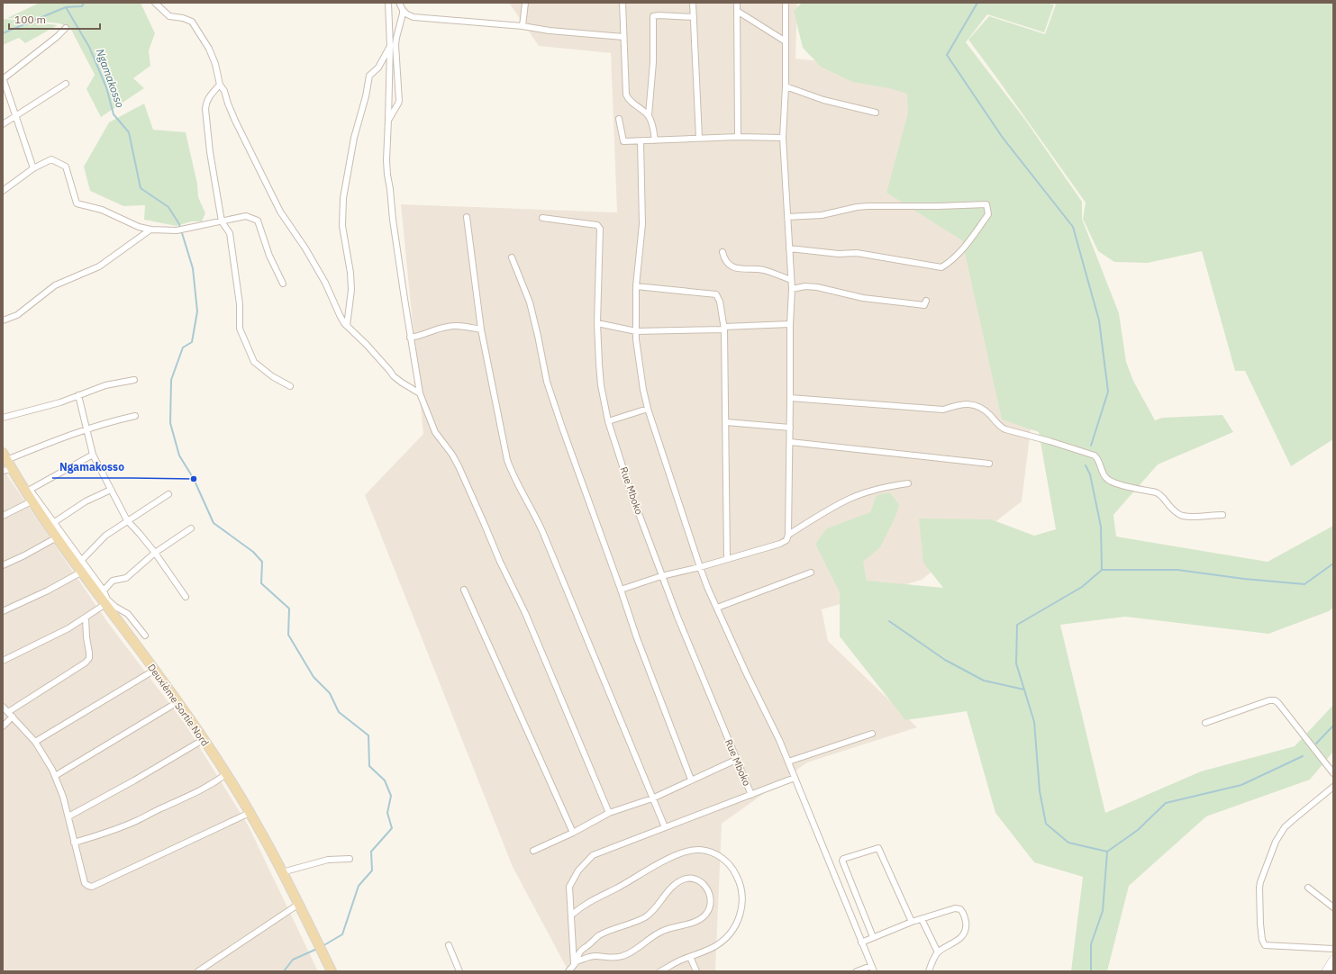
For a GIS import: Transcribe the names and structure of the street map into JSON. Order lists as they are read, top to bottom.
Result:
{
  "streets": {
    "main road": ["Deuxième Sortie Nord"],
    "street": ["Rue Mboko"]
  },
  "water": ["Ngamakosso"],
  "places": ["Ngamakosso"],
  "scale_bar": "100 m"
}
